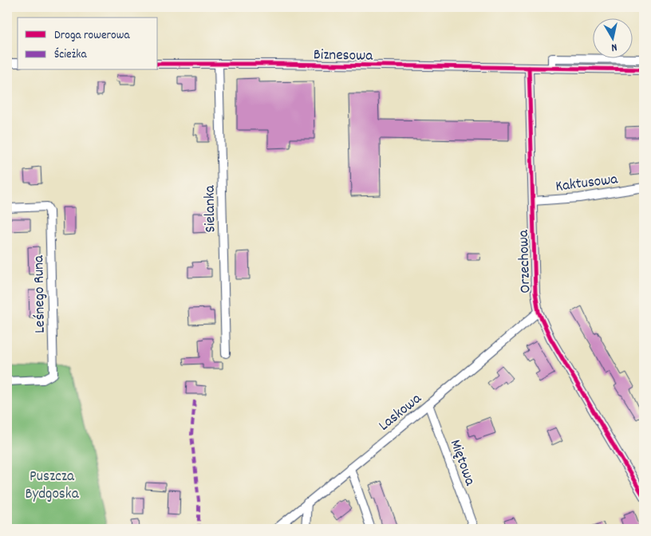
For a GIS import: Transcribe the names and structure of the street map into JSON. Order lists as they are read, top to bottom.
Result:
{
  "streets": {
    "street": [
      "Biznesowa",
      "Kaktusowa",
      "Sielanka",
      "Orzechowa",
      "Leśnego Runa",
      "Laskowa",
      "Miętowa"
    ]
  },
  "crossings": [
    ["Biznesowa", "Sielanka"],
    ["Biznesowa", "Orzechowa"],
    ["Kaktusowa", "Orzechowa"],
    ["Orzechowa", "Laskowa"],
    ["Laskowa", "Miętowa"]
  ],
  "parks": ["Puszcza Bydgoska"],
  "legend": ["Droga rowerowa", "Ścieżka"],
  "north": "bottom"
}
